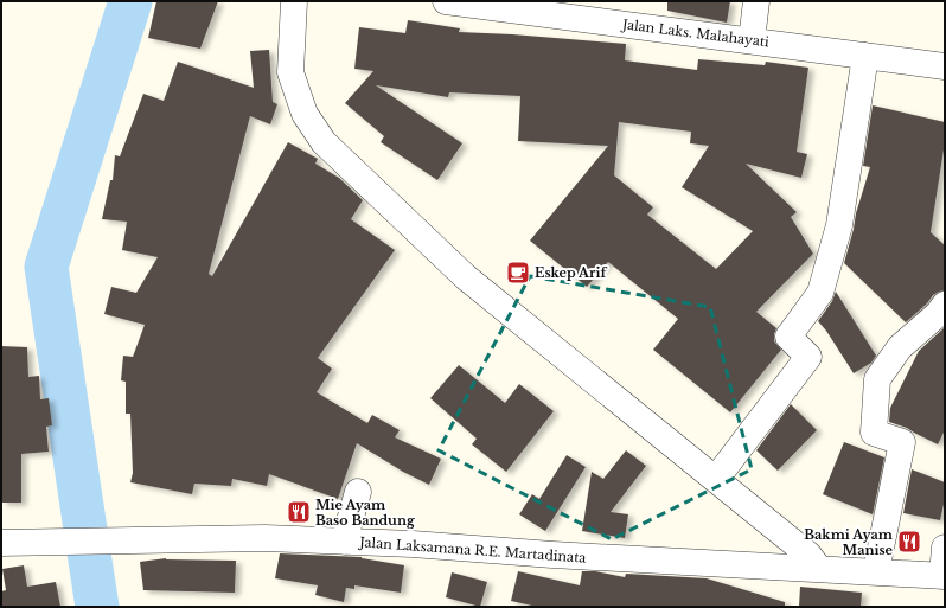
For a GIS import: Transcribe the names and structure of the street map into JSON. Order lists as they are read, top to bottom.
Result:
{
  "streets": {
    "street": ["Jalan Laks. Malahayati", "Jalan Laksamana R.E. Martadinata"]
  },
  "places": {
    "cafe": ["Eskep Arif"],
    "restaurant": ["Mie Ayam Baso Bandung", "Bakmi Ayam Manise"]
  }
}
